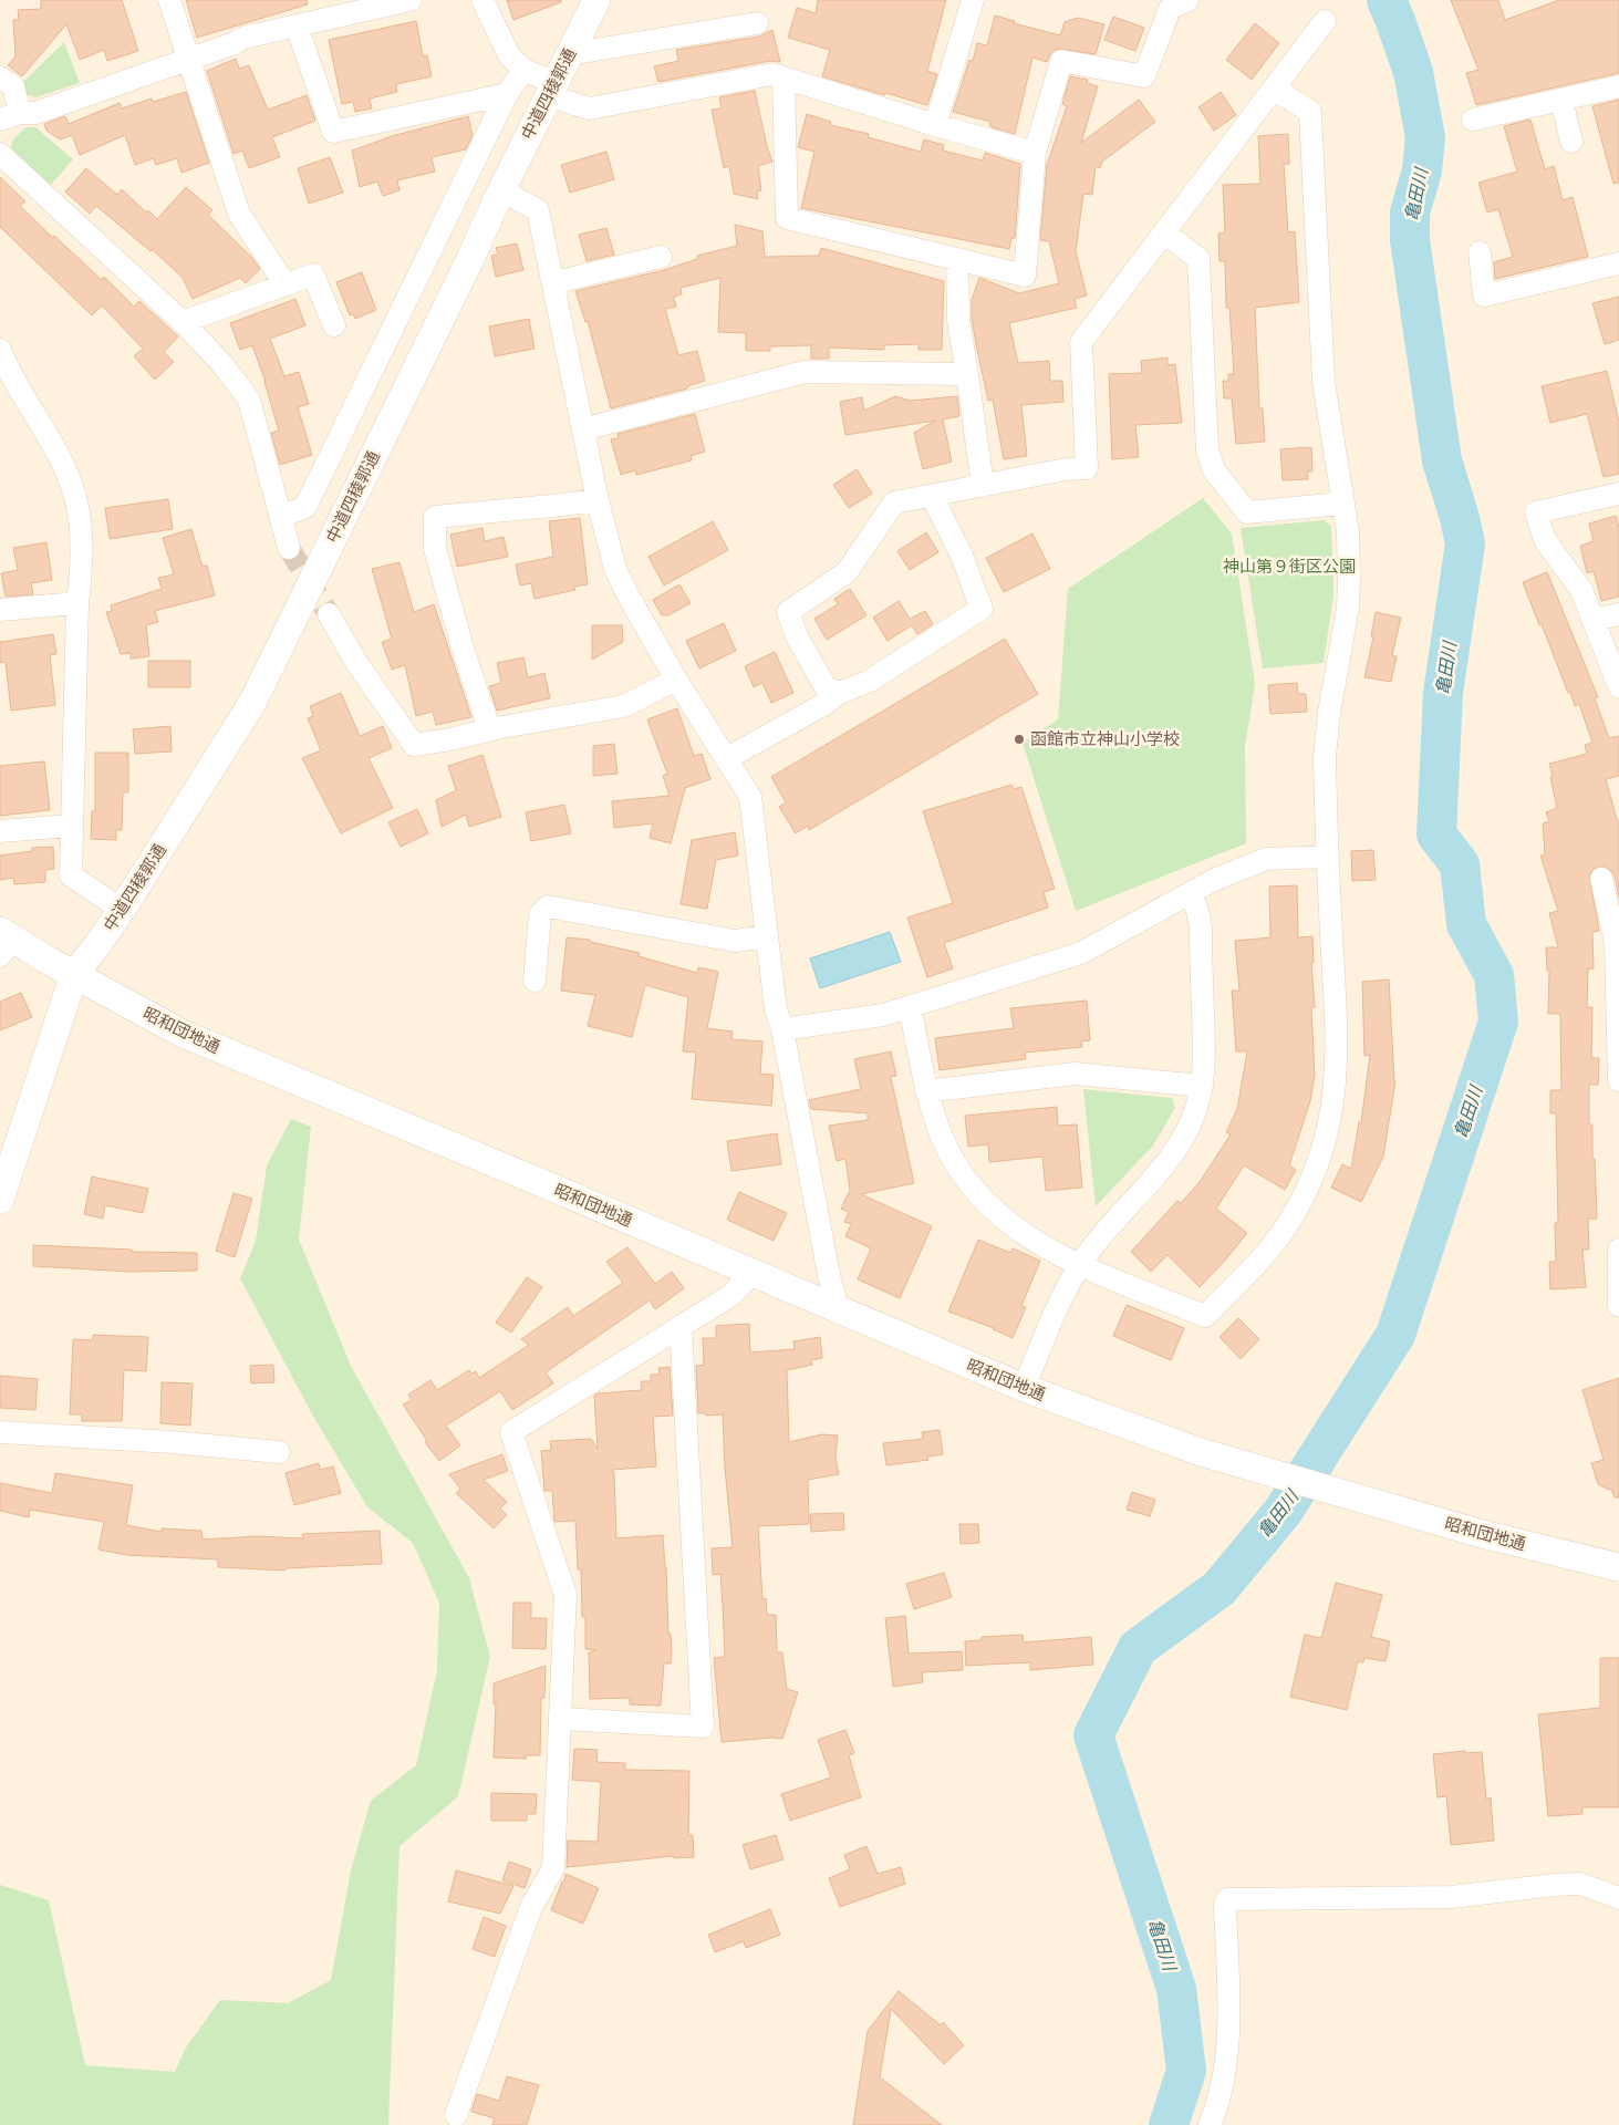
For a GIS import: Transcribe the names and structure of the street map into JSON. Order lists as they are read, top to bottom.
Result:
{
  "streets": {
    "street": ["中道四稜郭通", "昭和団地通"]
  },
  "crossings": [
    ["中道四稜郭通", "昭和団地通"]
  ],
  "water": ["亀田川"],
  "parks": ["神山第９街区公園"],
  "places": ["函館市立神山小学校"]
}
